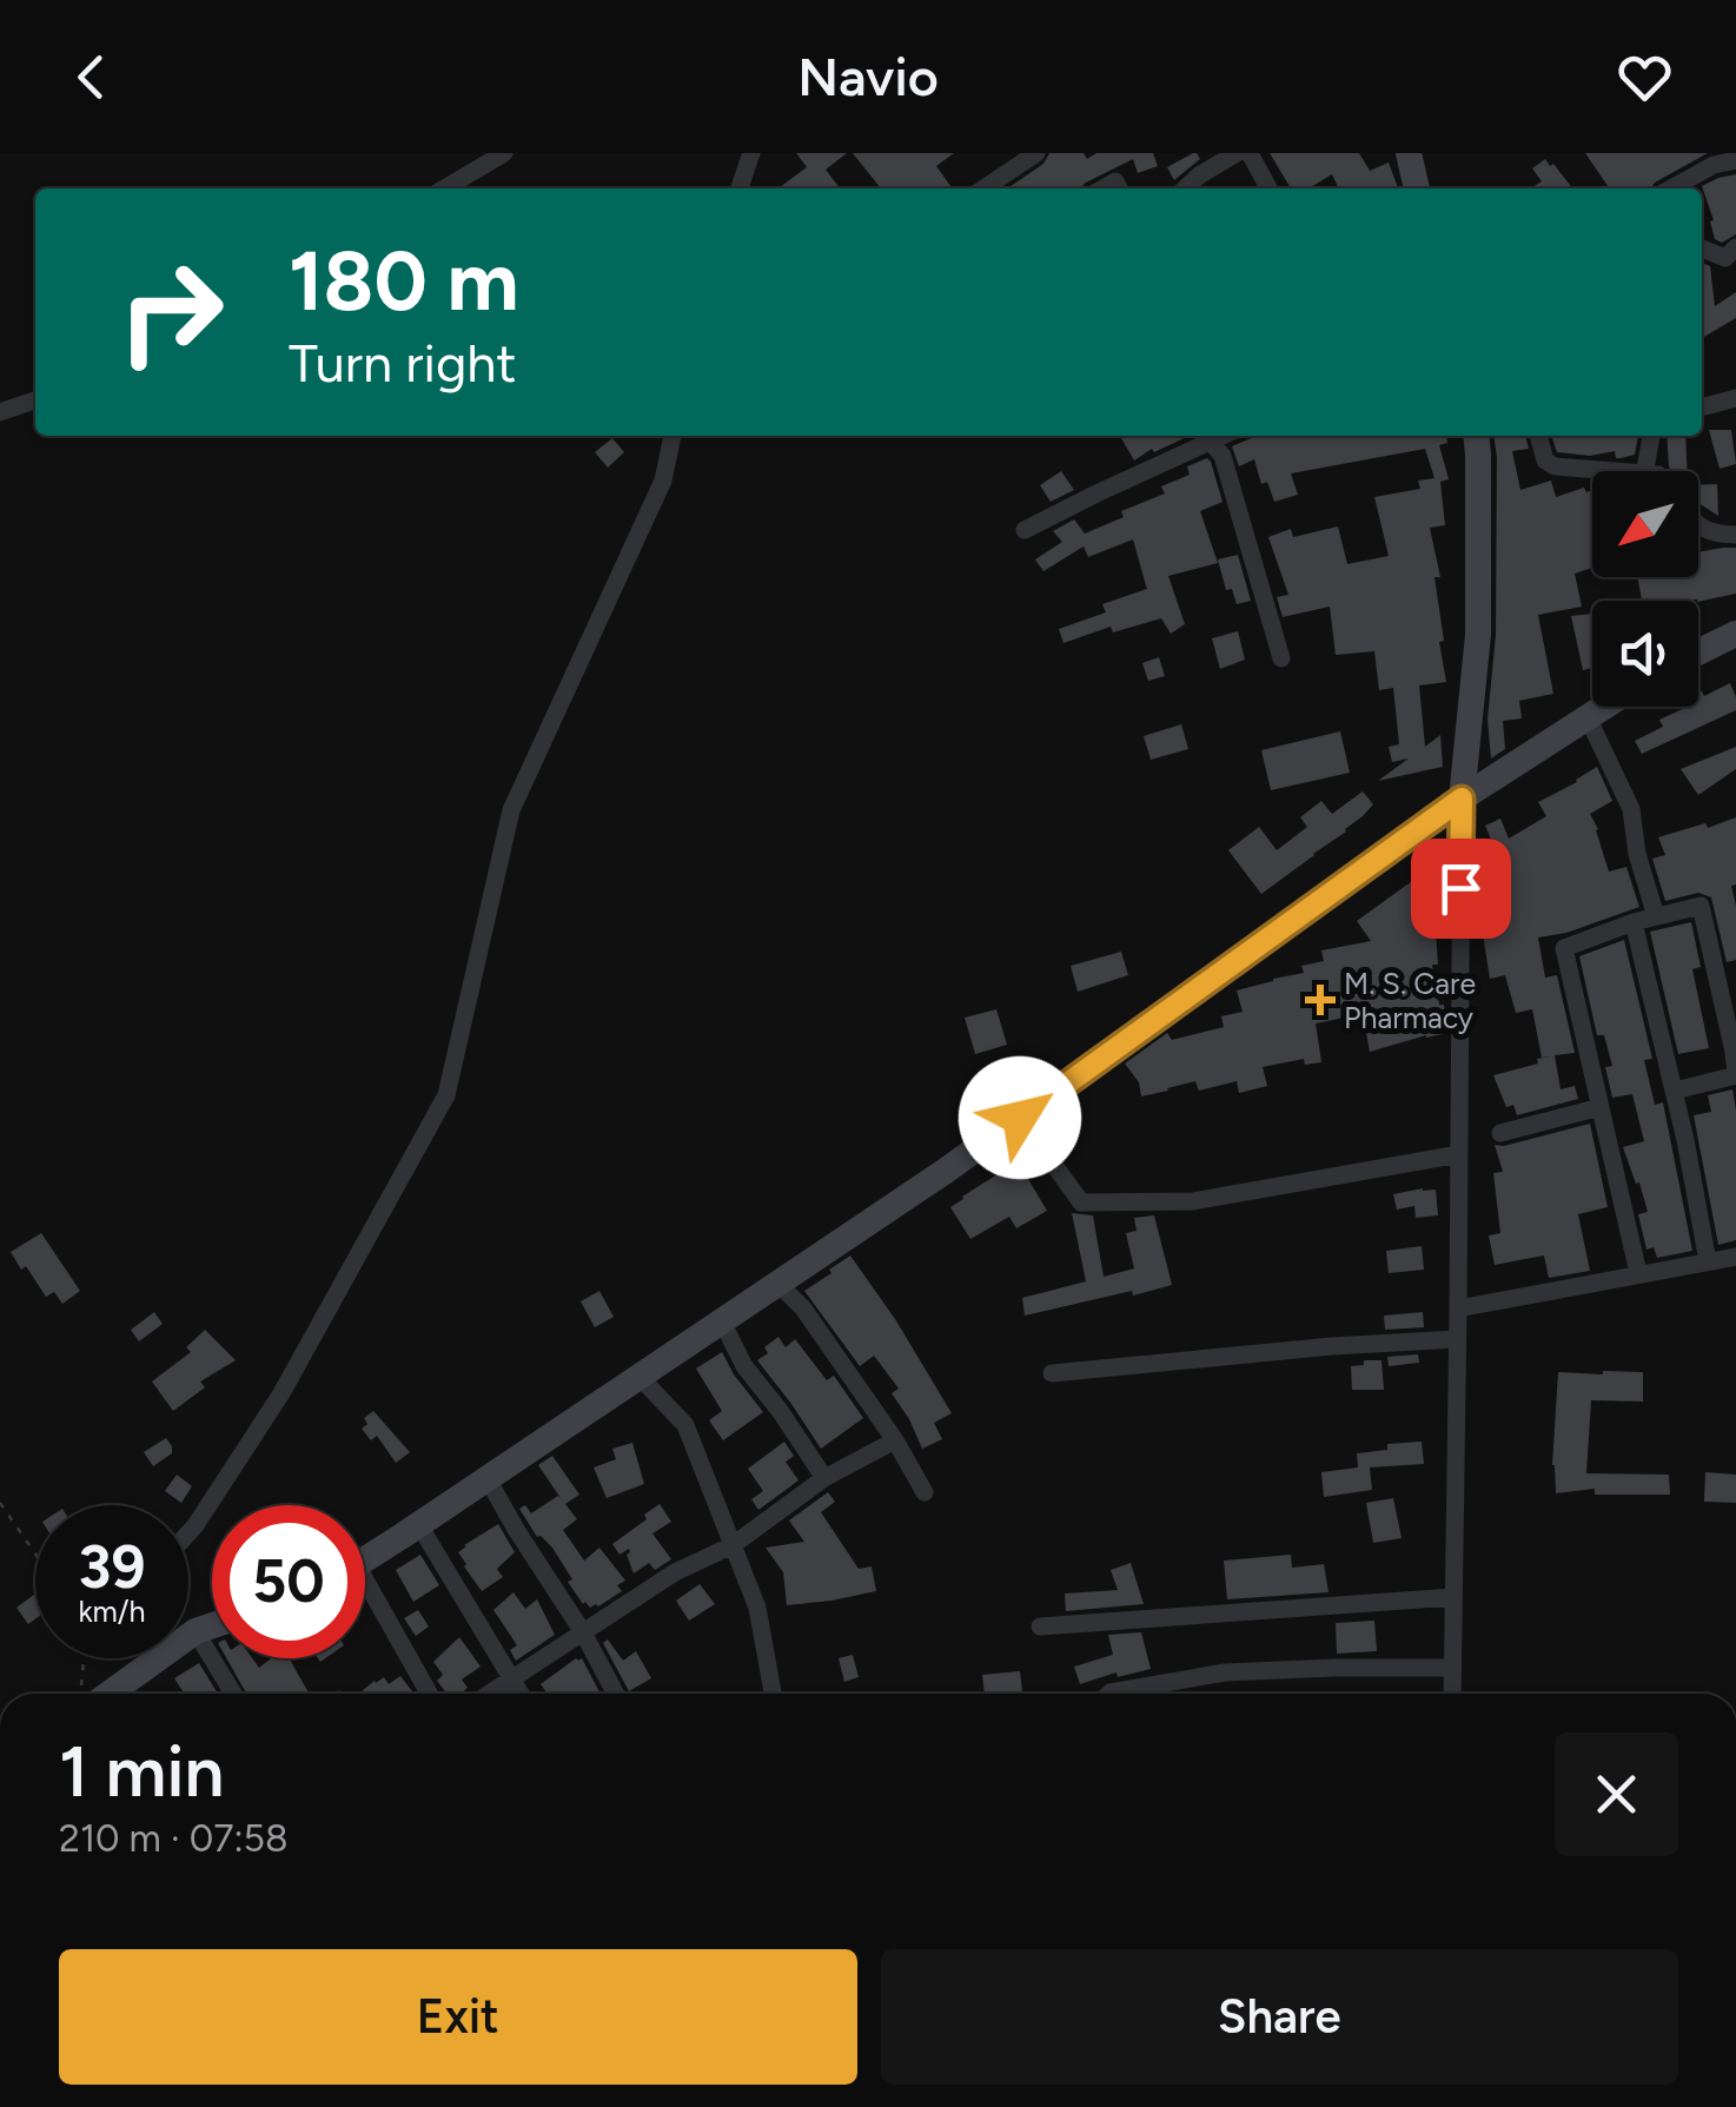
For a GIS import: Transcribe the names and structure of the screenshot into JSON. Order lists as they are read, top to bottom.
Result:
{
  "places": {
    "health": ["M. S. Care Pharmacy"]
  },
  "north": "bottom left",
  "page": {
    "header": "Navio",
    "turn": ["180 m", "Turn right"],
    "speed": "39 km/h",
    "limit": "50",
    "heading": ["1 min", "210 m · 07:58"],
    "buttons": ["Exit", "Share"]
  }
}
